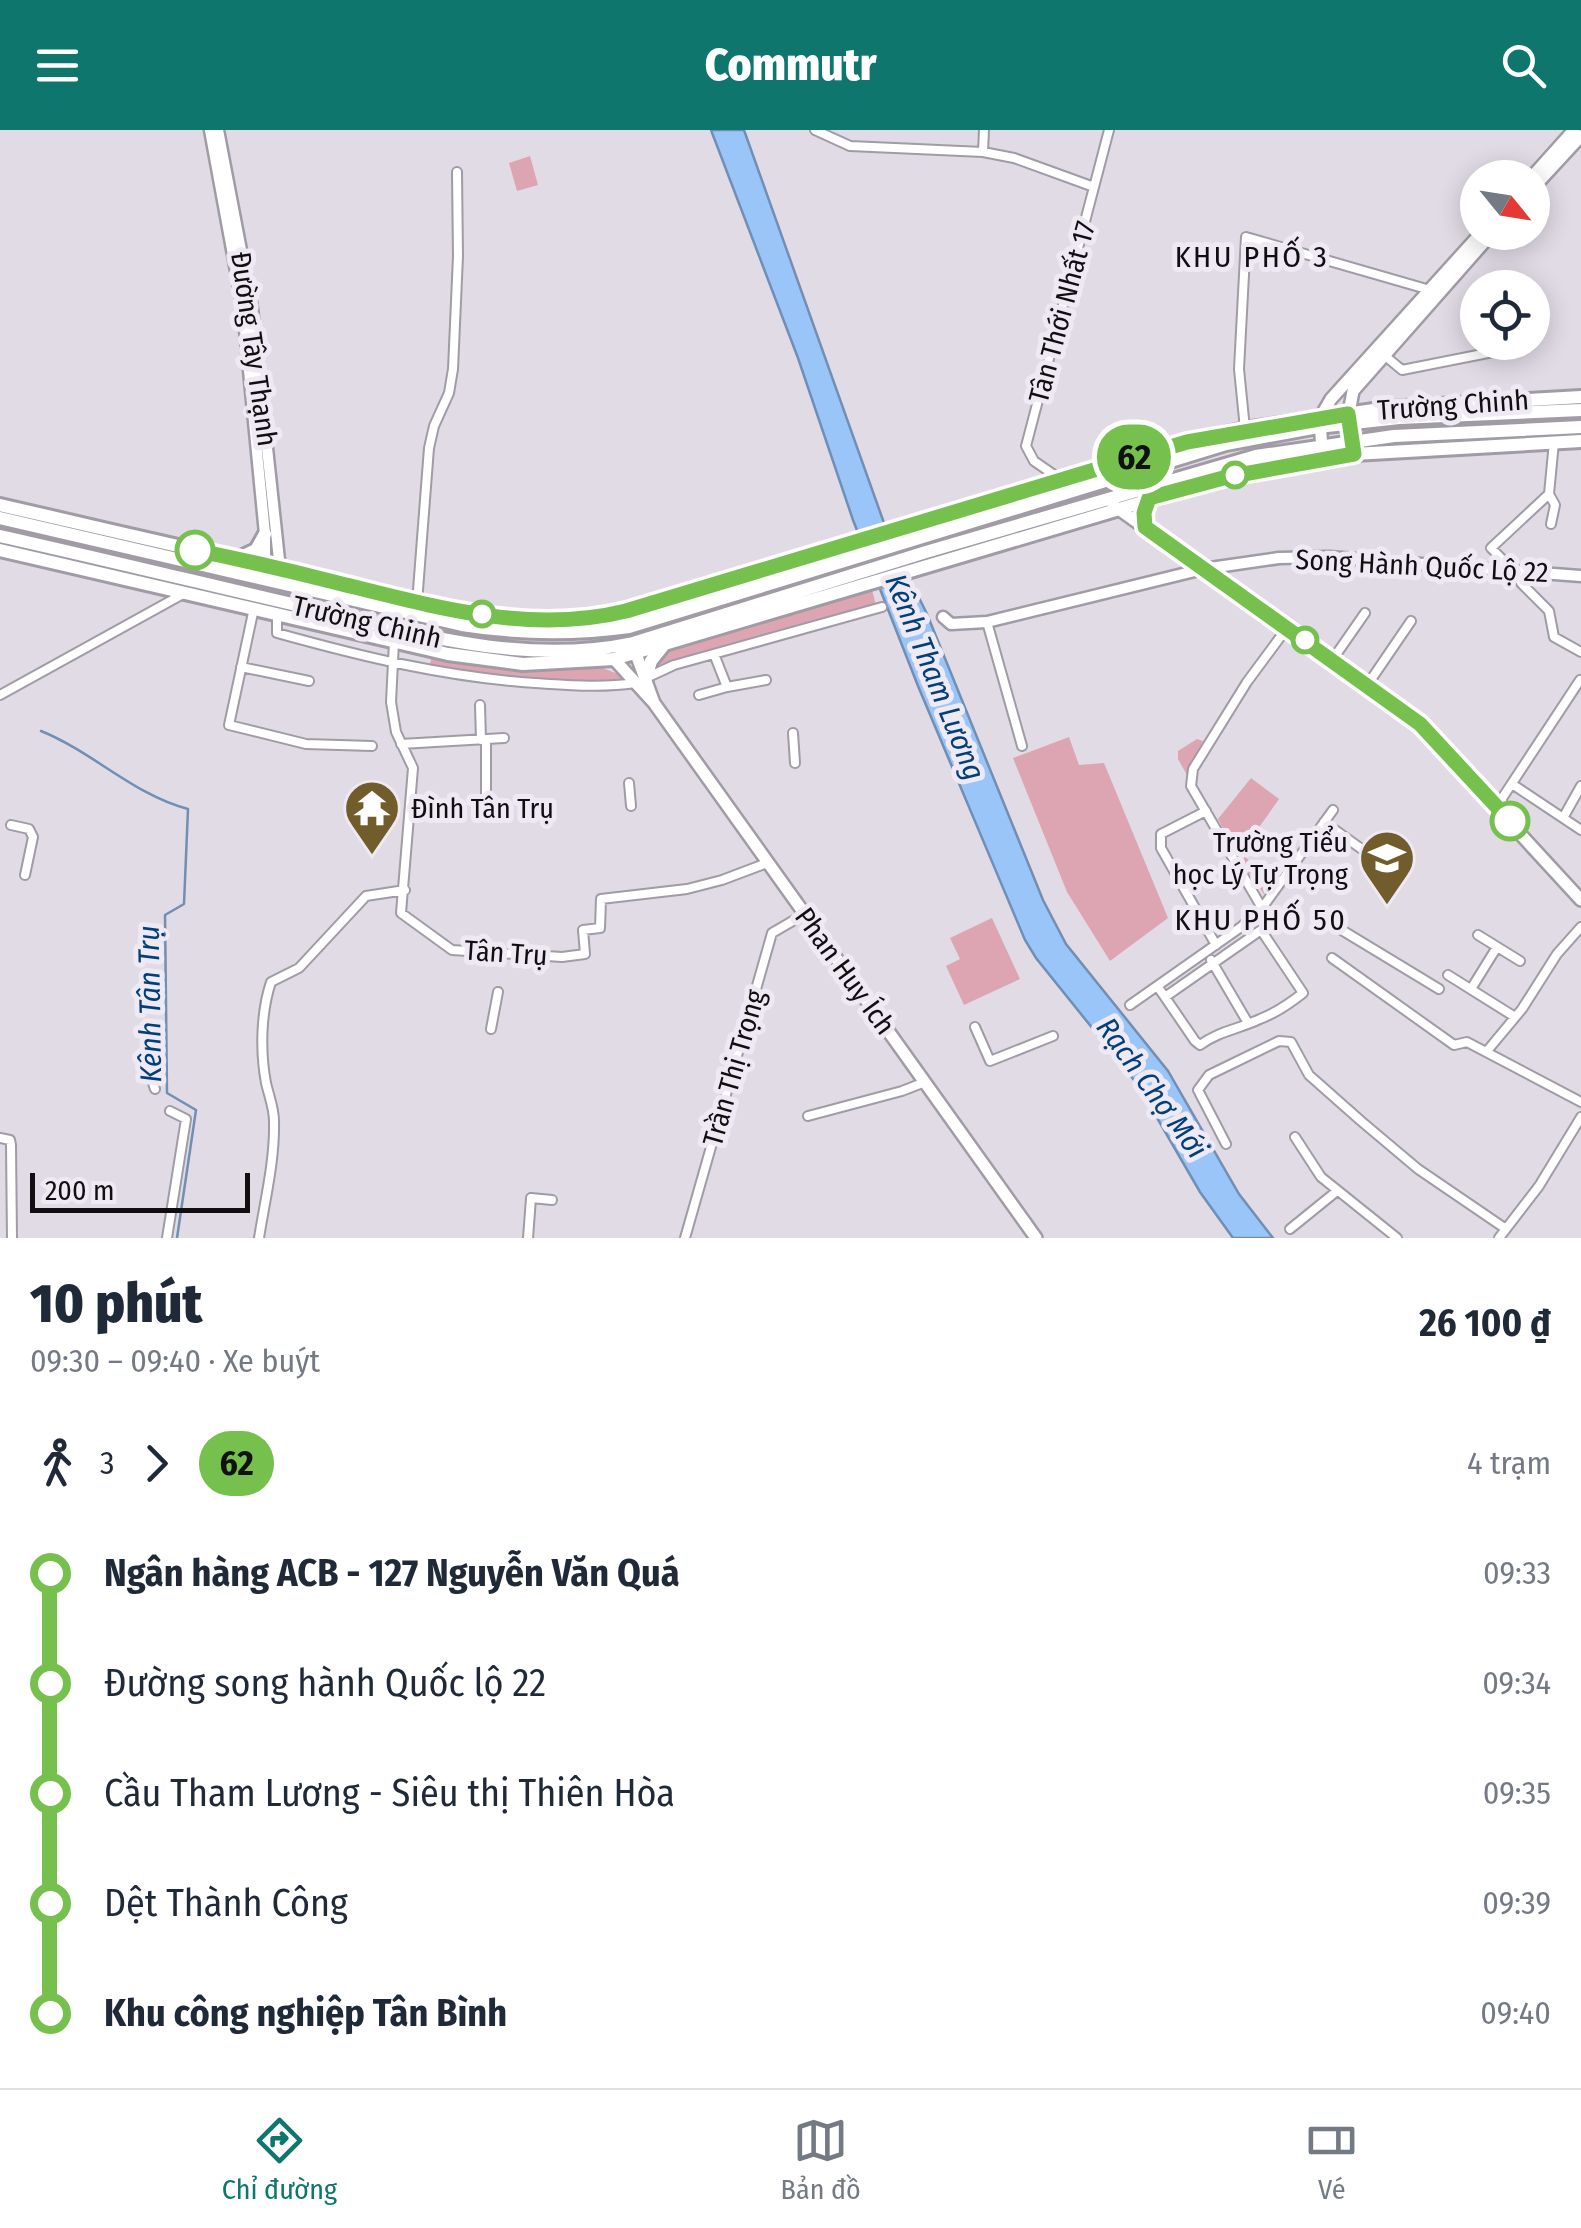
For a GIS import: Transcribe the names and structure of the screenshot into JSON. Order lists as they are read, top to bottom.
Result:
{
  "streets": {
    "main road": ["Trường Chinh", "Phan Huy Ích"],
    "street": [
      "Tân Thới Nhất 17",
      "Đường Tây Thạnh",
      "Song Hành Quốc Lộ 22",
      "Tân Trụ",
      "Trần Thị Trọng"
    ]
  },
  "crossings": [
    ["Tân Thới Nhất 17", "Trường Chinh"],
    ["Đường Tây Thạnh", "Trường Chinh"],
    ["Trường Chinh", "Phan Huy Ích"],
    ["Tân Trụ", "Phan Huy Ích"],
    ["Phan Huy Ích", "Trần Thị Trọng"]
  ],
  "districts": ["KHU PHỐ 3", "KHU PHỐ 50"],
  "water": ["Kênh Tham Lương", "Kênh Tân Trụ", "Rạch Chợ Mới"],
  "places": {
    "temple": ["Đình Tân Trụ"],
    "school or university": ["Trường Tiểu học Lý Tự Trọng"]
  },
  "lines": ["bus line 62"],
  "scale_bar": "200 m",
  "north": "bottom right",
  "page": {
    "header": "Commutr",
    "on_map": "62",
    "scale": "200 m",
    "heading": ["10 phút", "09:30 – 09:40 · Xe buýt", "26 100 ₫"],
    "legs": ["3", "62", "4 trạm"],
    "list": [
      {
        "name": "Ngân hàng ACB - 127 Nguyễn Văn Quá",
        "value": "09:33"
      },
      {
        "name": "Đường song hành Quốc lộ 22",
        "value": "09:34"
      },
      {
        "name": "Cầu Tham Lương - Siêu thị Thiên Hòa",
        "value": "09:35"
      },
      {
        "name": "Dệt Thành Công",
        "value": "09:39"
      },
      {
        "name": "Khu công nghiệp Tân Bình",
        "value": "09:40"
      }
    ],
    "tabs": ["Chỉ đường", "Bản đồ", "Vé"]
  }
}
